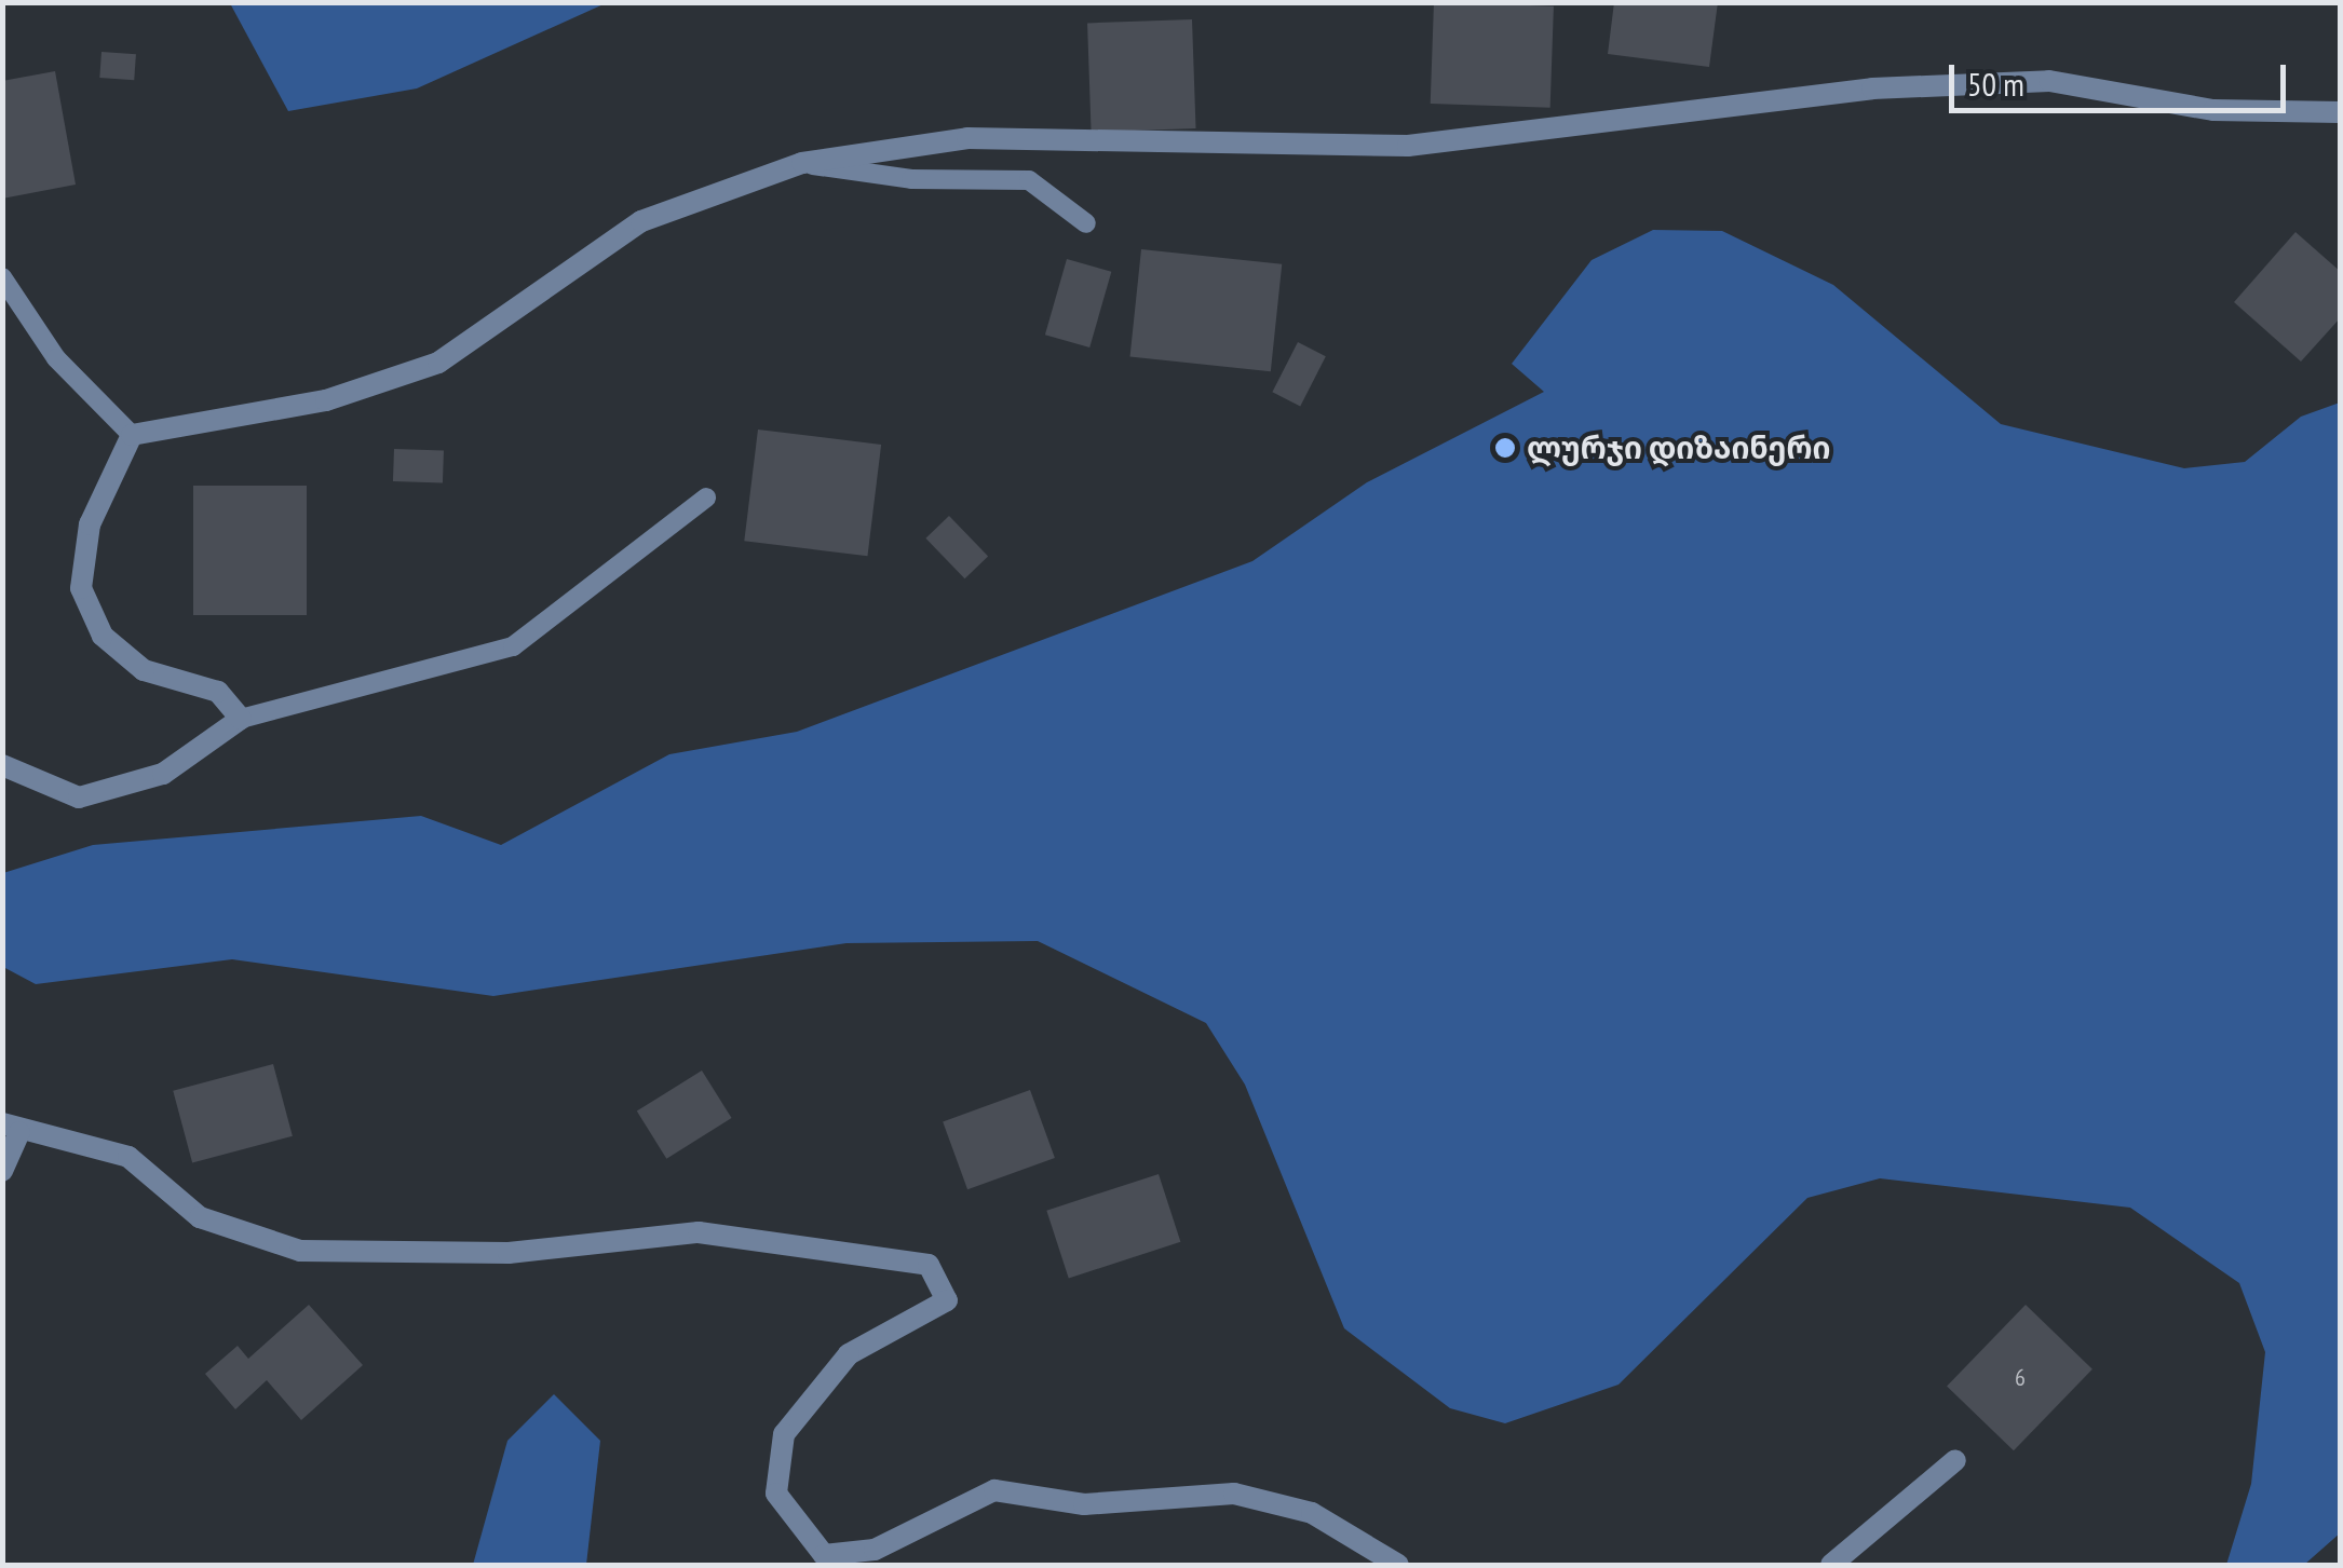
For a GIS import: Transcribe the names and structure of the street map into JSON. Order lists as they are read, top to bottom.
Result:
{
  "places": ["ლურჯი დიზაინერი"],
  "house_numbers": ["6"],
  "scale_bar": "50 m"
}
